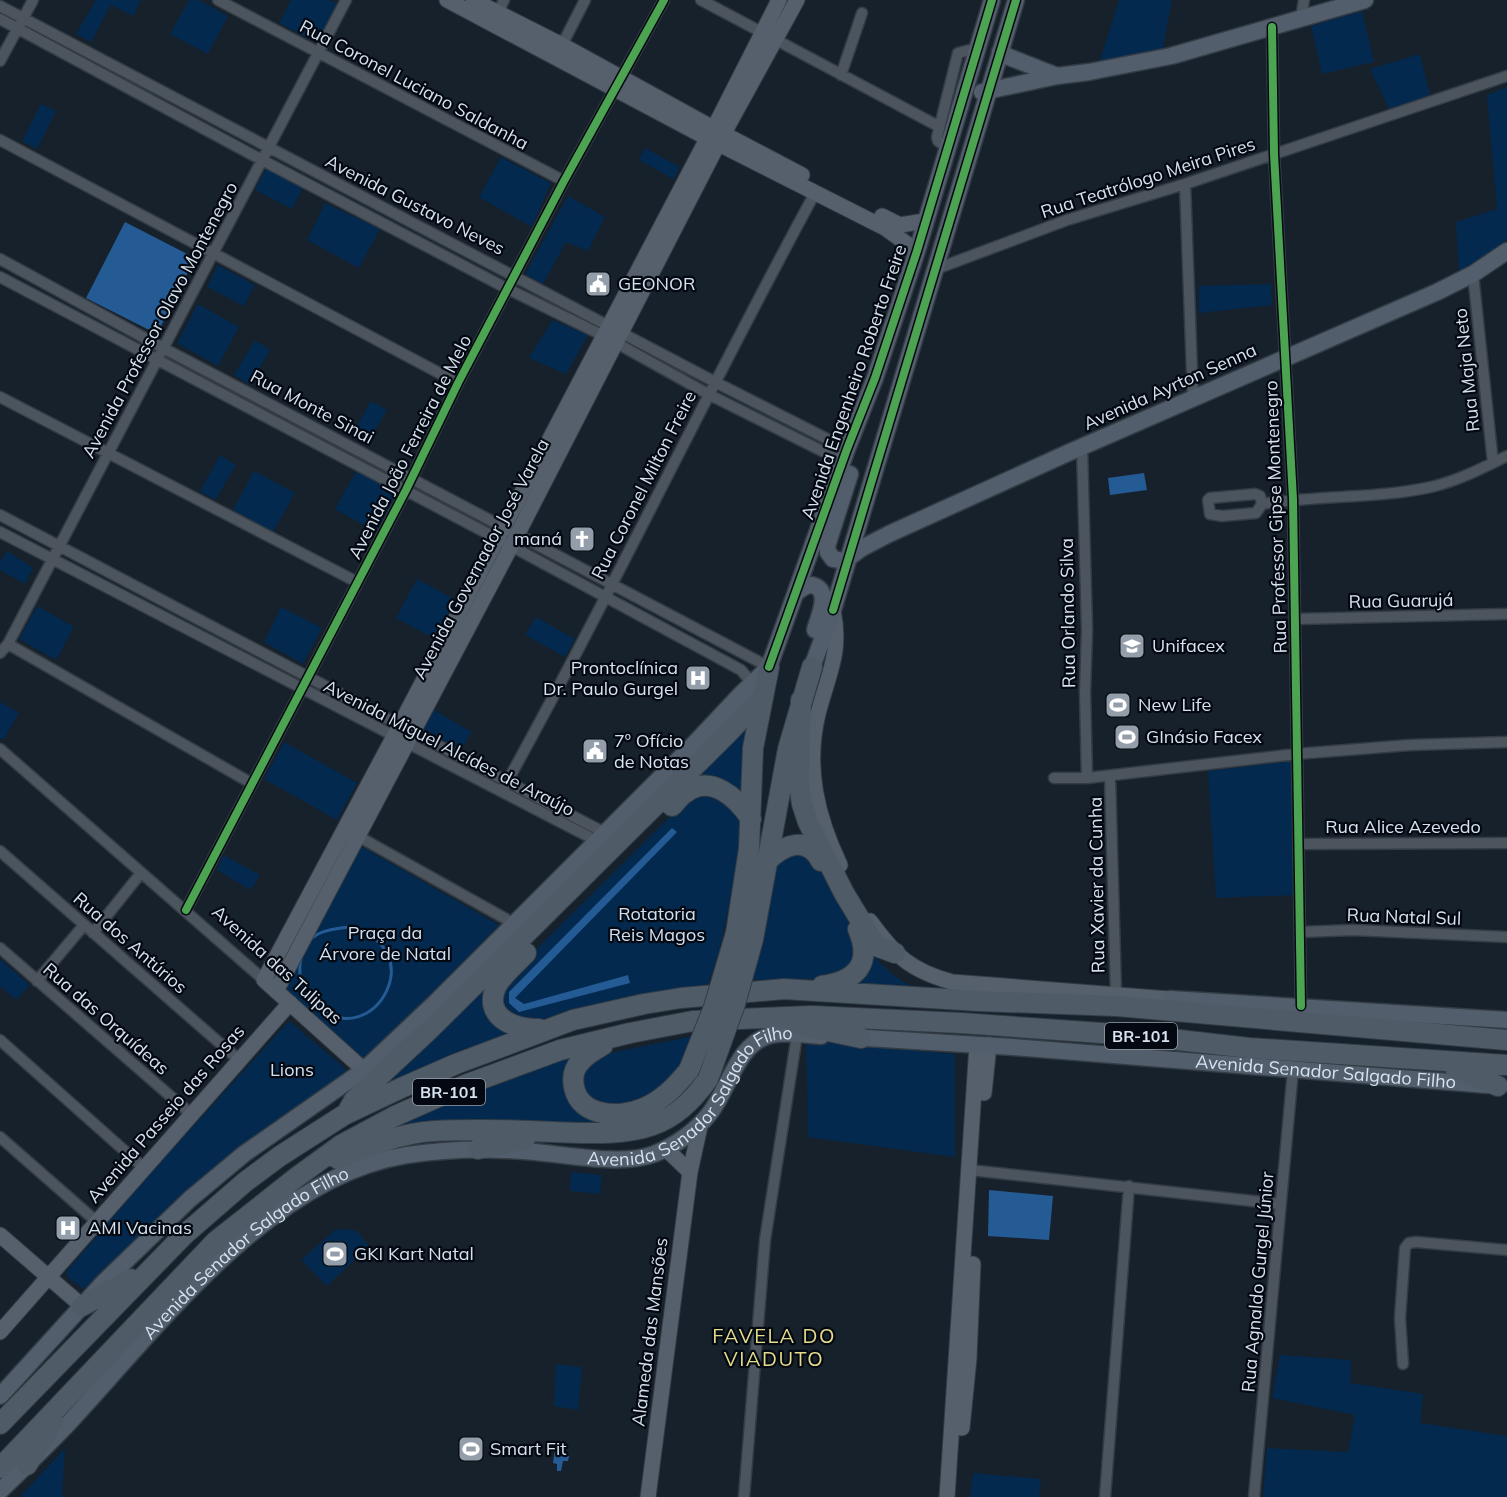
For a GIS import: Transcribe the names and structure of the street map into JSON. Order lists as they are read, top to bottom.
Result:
{
  "streets": {
    "highway": ["BR-101", "Avenida Senador Salgado Filho"],
    "main road": [
      "Avenida Engenheiro Roberto Freire",
      "Avenida Ayrton Senna",
      "Avenida Governador José Varela",
      "Avenida das Tulipas",
      "Avenida Passeio das Rosas",
      "Alameda das Mansões"
    ],
    "street": [
      "Rua Coronel Luciano Saldanha",
      "Rua Teatrólogo Meira Pires",
      "Avenida Gustavo Neves",
      "Avenida Professor Olavo Montenegro",
      "Rua Maja Neto",
      "Rua Monte Sinai",
      "Avenida João Ferreira de Melo",
      "Rua Coronel Milton Freire",
      "Rua Professor Gipse Montenegro",
      "Rua Guarujá",
      "Rua Orlando Silva",
      "Avenida Miguel Alcídes de Araújo",
      "Rua Alice Azevedo",
      "Rua Xavier da Cunha",
      "Rua Natal Sul",
      "Rua dos Antúrios",
      "Rua das Orquídeas",
      "Rua Agnaldo Gurgel Júnior"
    ]
  },
  "crossings": [
    ["Rua Coronel Luciano Saldanha", "Avenida Professor Olavo Montenegro"],
    ["Rua Coronel Luciano Saldanha", "Avenida João Ferreira de Melo"],
    ["Rua Teatrólogo Meira Pires", "Rua Professor Gipse Montenegro"],
    ["Avenida Gustavo Neves", "Avenida Professor Olavo Montenegro"],
    ["Avenida Gustavo Neves", "Avenida Engenheiro Roberto Freire"],
    ["Avenida Gustavo Neves", "Avenida João Ferreira de Melo"],
    ["Avenida Gustavo Neves", "Rua Coronel Milton Freire"],
    ["Avenida Gustavo Neves", "Avenida Governador José Varela"],
    ["Avenida Professor Olavo Montenegro", "Rua Monte Sinai"],
    ["Avenida Professor Olavo Montenegro", "Avenida Miguel Alcídes de Araújo"],
    ["Rua Maja Neto", "Avenida Ayrton Senna"],
    ["Avenida Engenheiro Roberto Freire", "Rua Monte Sinai"],
    ["Avenida Ayrton Senna", "Rua Professor Gipse Montenegro"],
    ["Avenida Ayrton Senna", "Rua Orlando Silva"],
    ["Rua Monte Sinai", "Avenida João Ferreira de Melo"],
    ["Rua Monte Sinai", "Rua Coronel Milton Freire"],
    ["Rua Monte Sinai", "Avenida Governador José Varela"],
    ["Avenida João Ferreira de Melo", "Avenida Miguel Alcídes de Araújo"],
    ["Avenida João Ferreira de Melo", "Avenida das Tulipas"],
    ["Rua Coronel Milton Freire", "Avenida Miguel Alcídes de Araújo"],
    ["Rua Professor Gipse Montenegro", "Rua Guarujá"],
    ["Rua Professor Gipse Montenegro", "Rua Alice Azevedo"],
    ["Rua Professor Gipse Montenegro", "Rua Natal Sul"],
    ["Avenida Governador José Varela", "Avenida Miguel Alcídes de Araújo"],
    ["Avenida Governador José Varela", "Avenida das Tulipas"],
    ["Rua Xavier da Cunha", "BR-101"],
    ["Rua dos Antúrios", "Avenida Passeio das Rosas"],
    ["Avenida das Tulipas", "Avenida Passeio das Rosas"],
    ["Rua das Orquídeas", "Avenida Passeio das Rosas"],
    ["Avenida Senador Salgado Filho", "Rua Agnaldo Gurgel Júnior"],
    ["Avenida Senador Salgado Filho", "Alameda das Mansões"]
  ],
  "districts": ["FAVELA DO VIADUTO"],
  "parks": ["Rotatoria Reis Magos", "Praça da Árvore de Natal", "Lions"],
  "places": {
    "public building": ["GEONOR", "7º Ofício de Notas"],
    "church": ["maná"],
    "school or university": ["Unifacex"],
    "hospital": ["Prontoclínica Dr. Paulo Gurgel", "AMI Vacinas"],
    "sports": [
      "New Life",
      "GInásio Facex",
      "GKI Kart Natal",
      "Smart Fit"
    ]
  }
}
